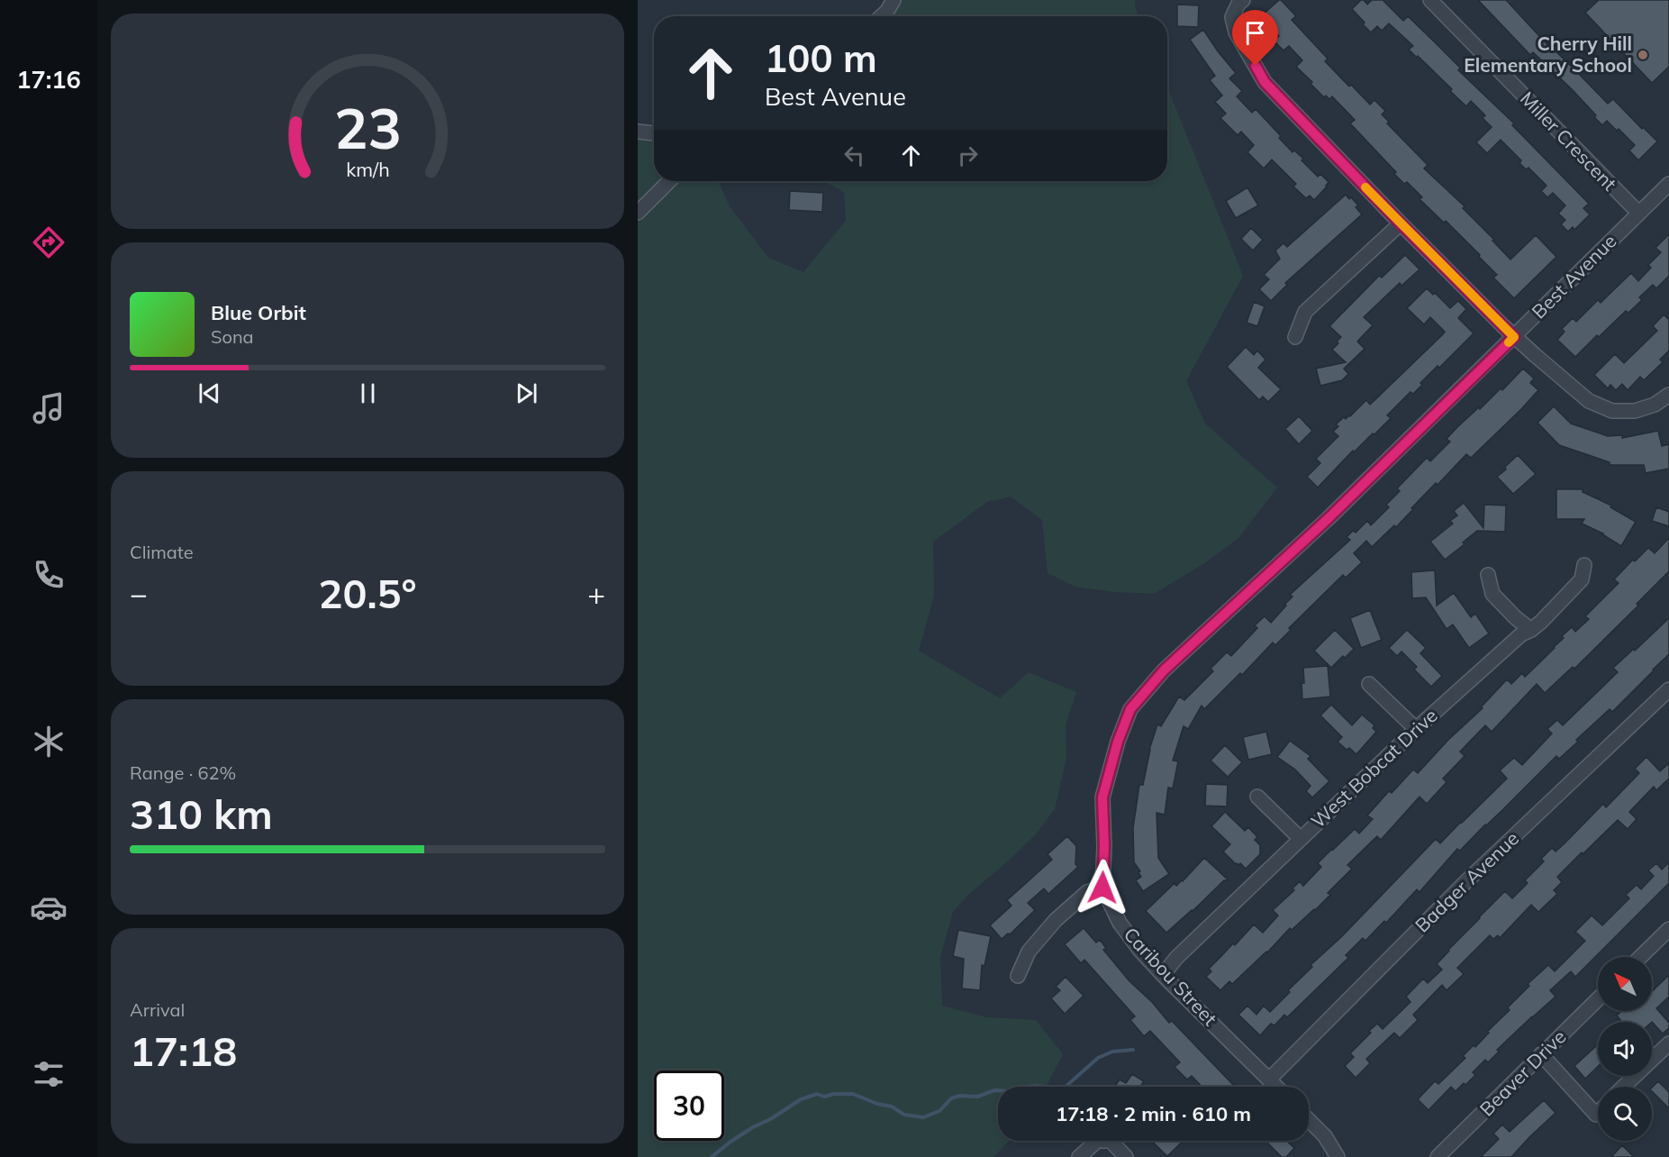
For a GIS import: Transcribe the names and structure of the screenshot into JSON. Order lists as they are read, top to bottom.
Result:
{
  "streets": {
    "street": [
      "Miller Crescent",
      "Best Avenue",
      "West Bobcat Drive",
      "Badger Avenue",
      "Caribou Street",
      "Beaver Drive"
    ]
  },
  "crossings": [
    ["Miller Crescent", "Best Avenue"],
    ["Best Avenue", "Caribou Street"],
    ["West Bobcat Drive", "Caribou Street"],
    ["Badger Avenue", "Caribou Street"]
  ],
  "places": ["Cherry Hill Elementary School"],
  "north": "top left",
  "page": {
    "tabs": "17:16",
    "turn": ["100 m", "Best Avenue"],
    "song": ["Blue Orbit", "Sona"],
    "tile": [
      "Climate",
      ["Range · 62%", "310 km"],
      ["Arrival", "17:18"]
    ],
    "heat": ["−", "20.5°", "+"],
    "limit": "30",
    "trip": "17:18 · 2 min · 610 m",
    "gauge": ["23", "km/h"]
  }
}
